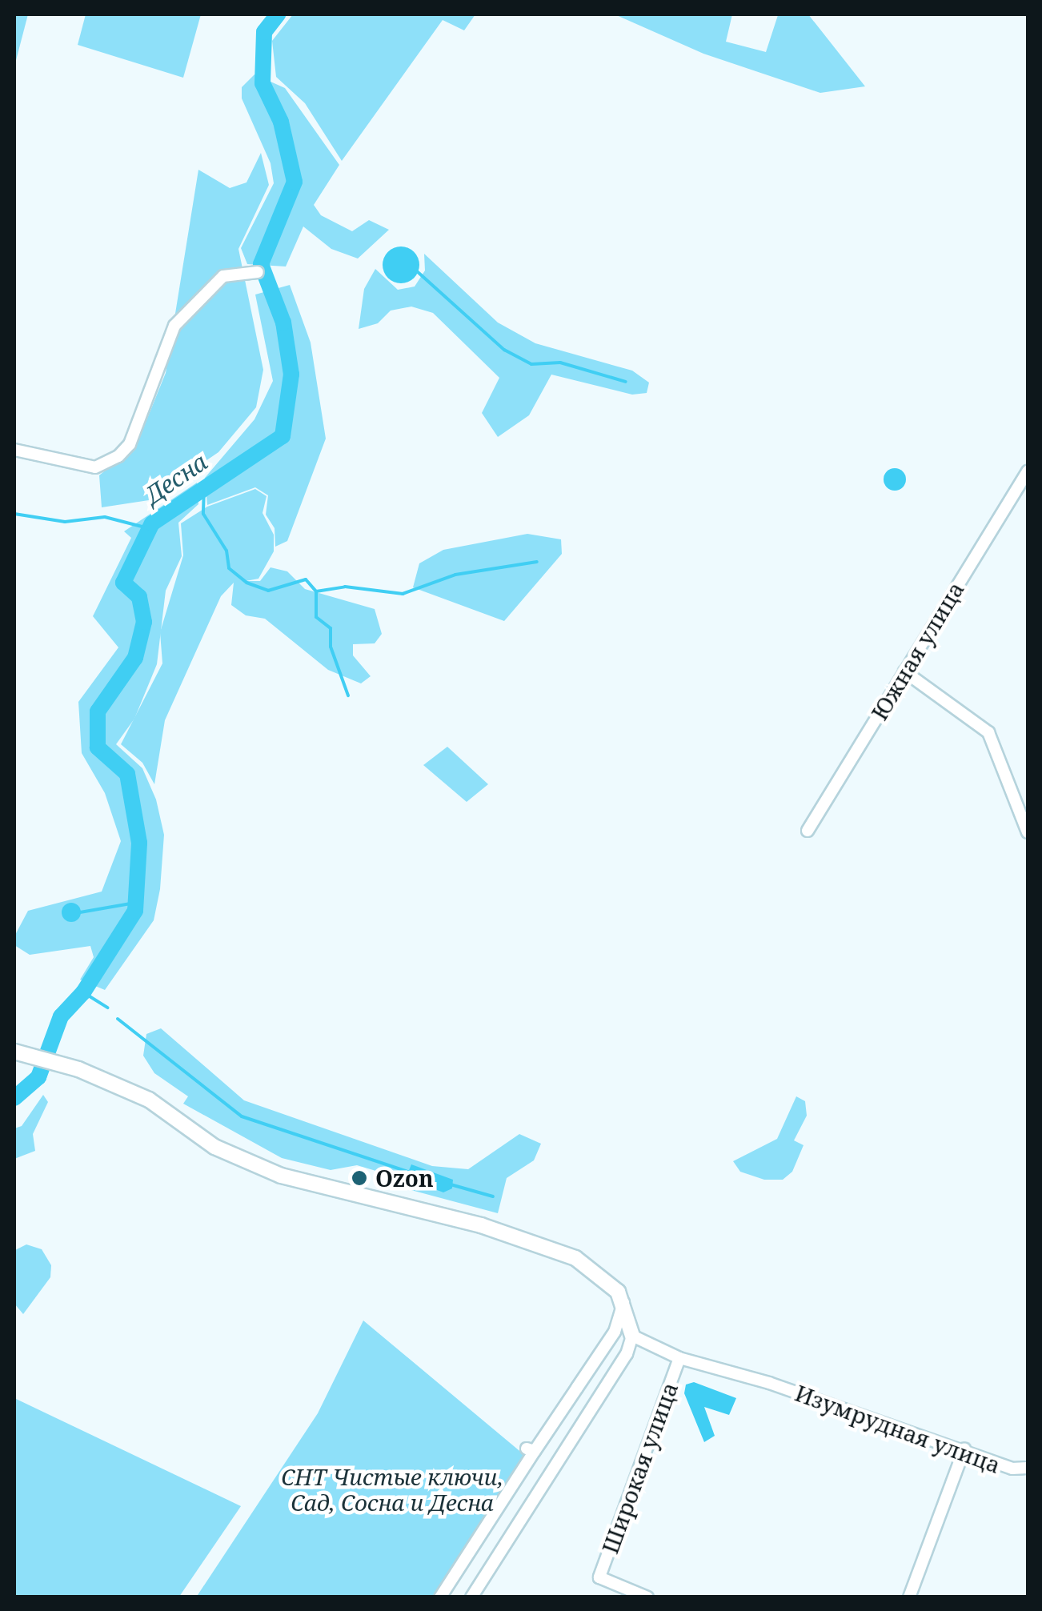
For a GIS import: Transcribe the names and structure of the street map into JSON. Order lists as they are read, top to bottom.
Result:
{
  "streets": {
    "street": ["Южная улица", "Изумрудная улица", "Широкая улица"]
  },
  "crossings": [
    ["Изумрудная улица", "Широкая улица"]
  ],
  "water": ["Десна"],
  "parks": ["СНТ Чистые ключи, Сад, Сосна и Десна"],
  "places": ["Ozon"]
}
